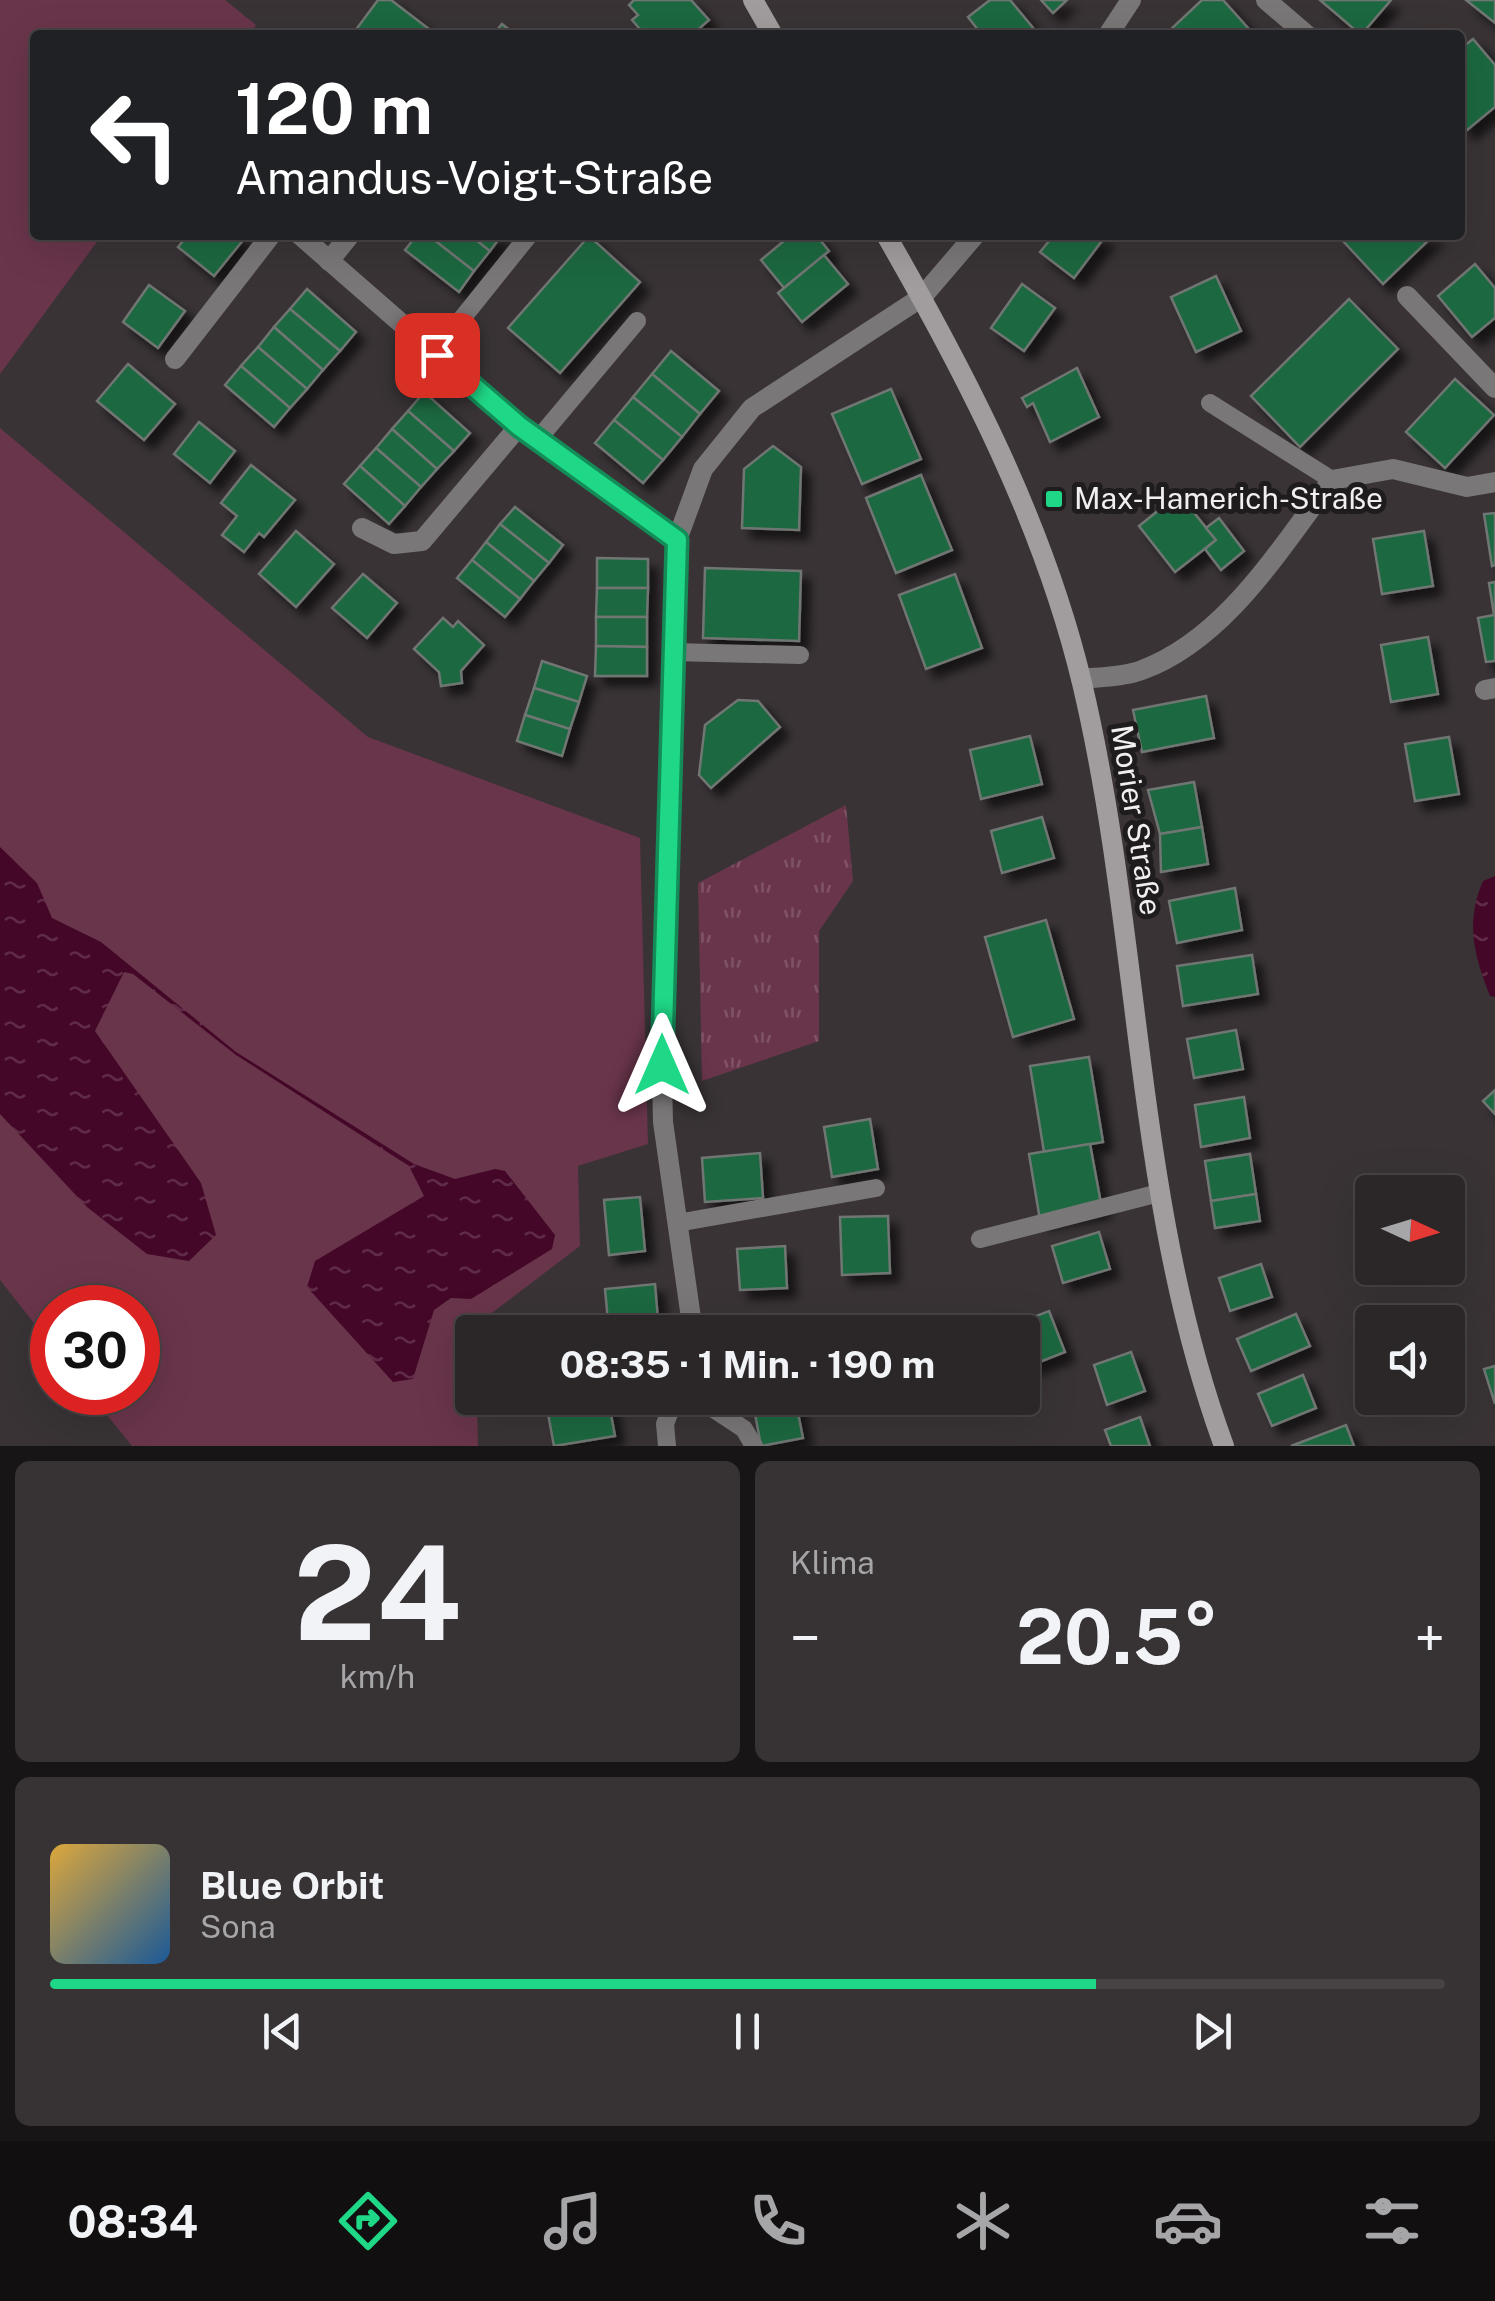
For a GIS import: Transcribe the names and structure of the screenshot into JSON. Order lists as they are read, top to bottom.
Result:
{
  "streets": {
    "main road": ["Morier Straße"]
  },
  "places": {
    "transit": ["Max-Hamerich-Straße"]
  },
  "north": "right",
  "page": {
    "turn": ["120 m", "Amandus-Voigt-Straße"],
    "limit": "30",
    "trip": "08:35 · 1 Min. · 190 m",
    "tile": [
      ["24", "km/h"],
      "Klima"
    ],
    "heat": ["−", "20.5°", "+"],
    "song": ["Blue Orbit", "Sona"],
    "tabs": "08:34"
  }
}
